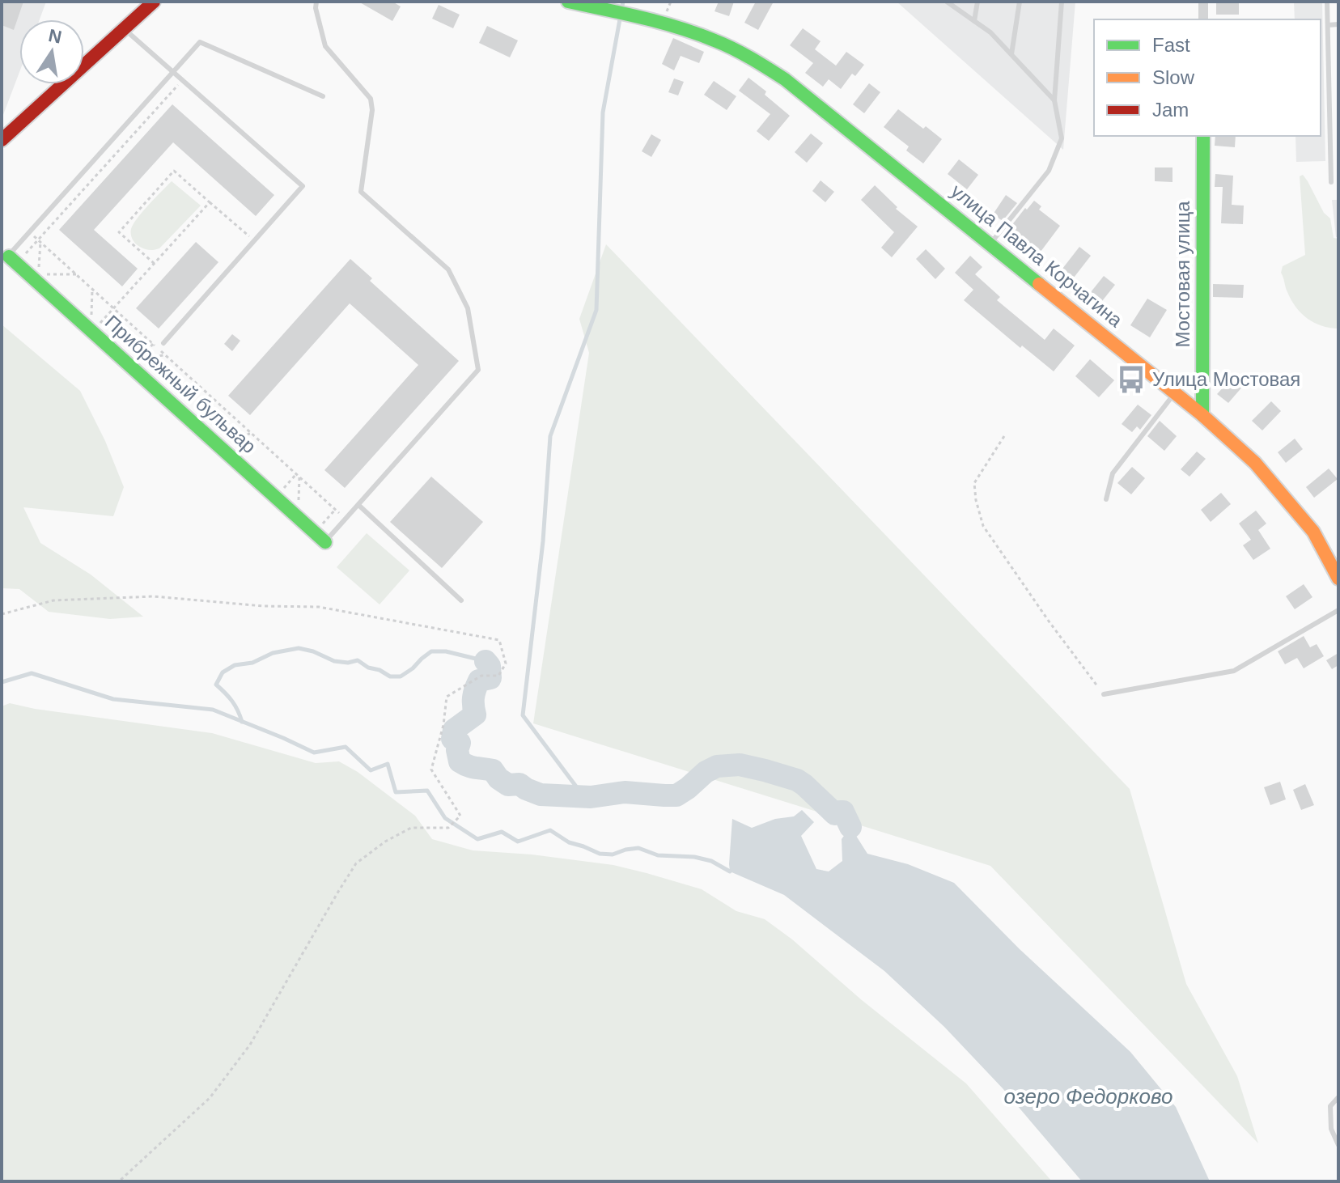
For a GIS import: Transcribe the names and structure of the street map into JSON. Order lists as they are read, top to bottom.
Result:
{
  "streets": {
    "main road": ["улица Павла Корчагина", "Мостовая улица", "Прибрежный бульвар"]
  },
  "crossings": [
    ["улица Павла Корчагина", "Мостовая улица"]
  ],
  "water": ["озеро Федорково"],
  "places": {
    "bus stop": ["Улица Мостовая"]
  },
  "legend": ["Fast", "Slow", "Jam"],
  "north": "top"
}
